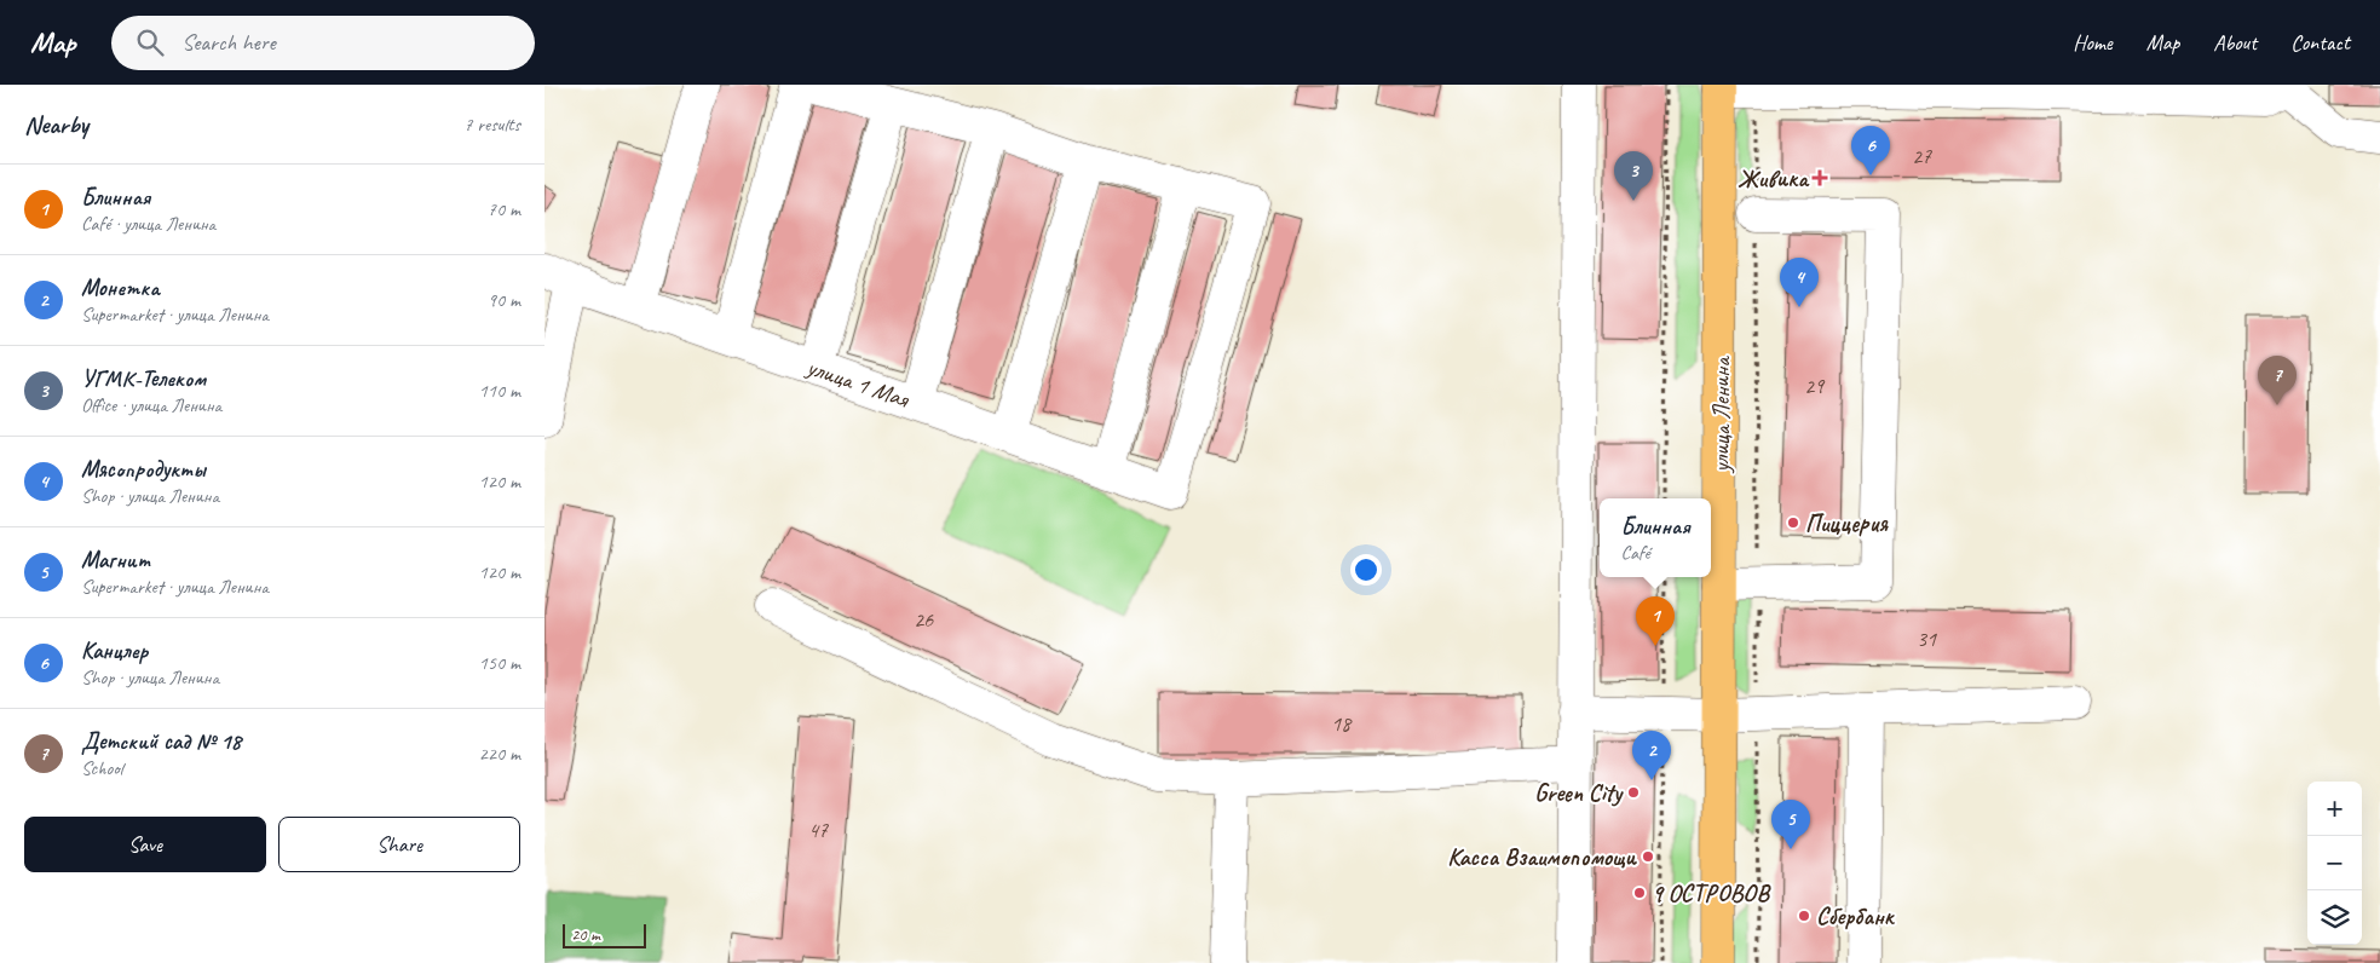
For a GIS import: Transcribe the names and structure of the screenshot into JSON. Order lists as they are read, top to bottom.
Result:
{
  "streets": {
    "main road": ["улица Ленина"],
    "street": ["улица 1 Мая"]
  },
  "places": {
    "health": ["Живика"],
    "other": [
      "Пиццерия",
      "Green City",
      "Касса Взаимопомощи",
      "9 ОСТРОВОВ",
      "Сбербанк"
    ]
  },
  "house_numbers": [
    "27",
    "29",
    "26",
    "31",
    "18",
    "47"
  ],
  "scale_bar": "20 m",
  "page": {
    "header": "Map",
    "search": "Search here",
    "nav": [
      "Home",
      "Map",
      "About",
      "Contact"
    ],
    "heading": ["Nearby", "7 results"],
    "pins": [
      "6",
      "3",
      "4",
      "7",
      "1",
      "2",
      "5"
    ],
    "list": [
      {
        "mark": "1",
        "name": "Блинная",
        "note": "Café · улица Ленина",
        "value": "70 m"
      },
      {
        "mark": "2",
        "name": "Монетка",
        "note": "Supermarket · улица Ленина",
        "value": "90 m"
      },
      {
        "mark": "3",
        "name": "УГМК-Телеком",
        "note": "Office · улица Ленина",
        "value": "110 m"
      },
      {
        "mark": "4",
        "name": "Мясопродукты",
        "note": "Shop · улица Ленина",
        "value": "120 m"
      },
      {
        "mark": "5",
        "name": "Магнит",
        "note": "Supermarket · улица Ленина",
        "value": "120 m"
      },
      {
        "mark": "6",
        "name": "Канцлер",
        "note": "Shop · улица Ленина",
        "value": "150 m"
      },
      {
        "mark": "7",
        "name": "Детский сад № 18",
        "note": "School",
        "value": "220 m"
      }
    ],
    "popup": ["Блинная", "Café"],
    "map_buttons": ["+", "−"],
    "buttons": ["Save", "Share"],
    "scale": "20 m"
  }
}
